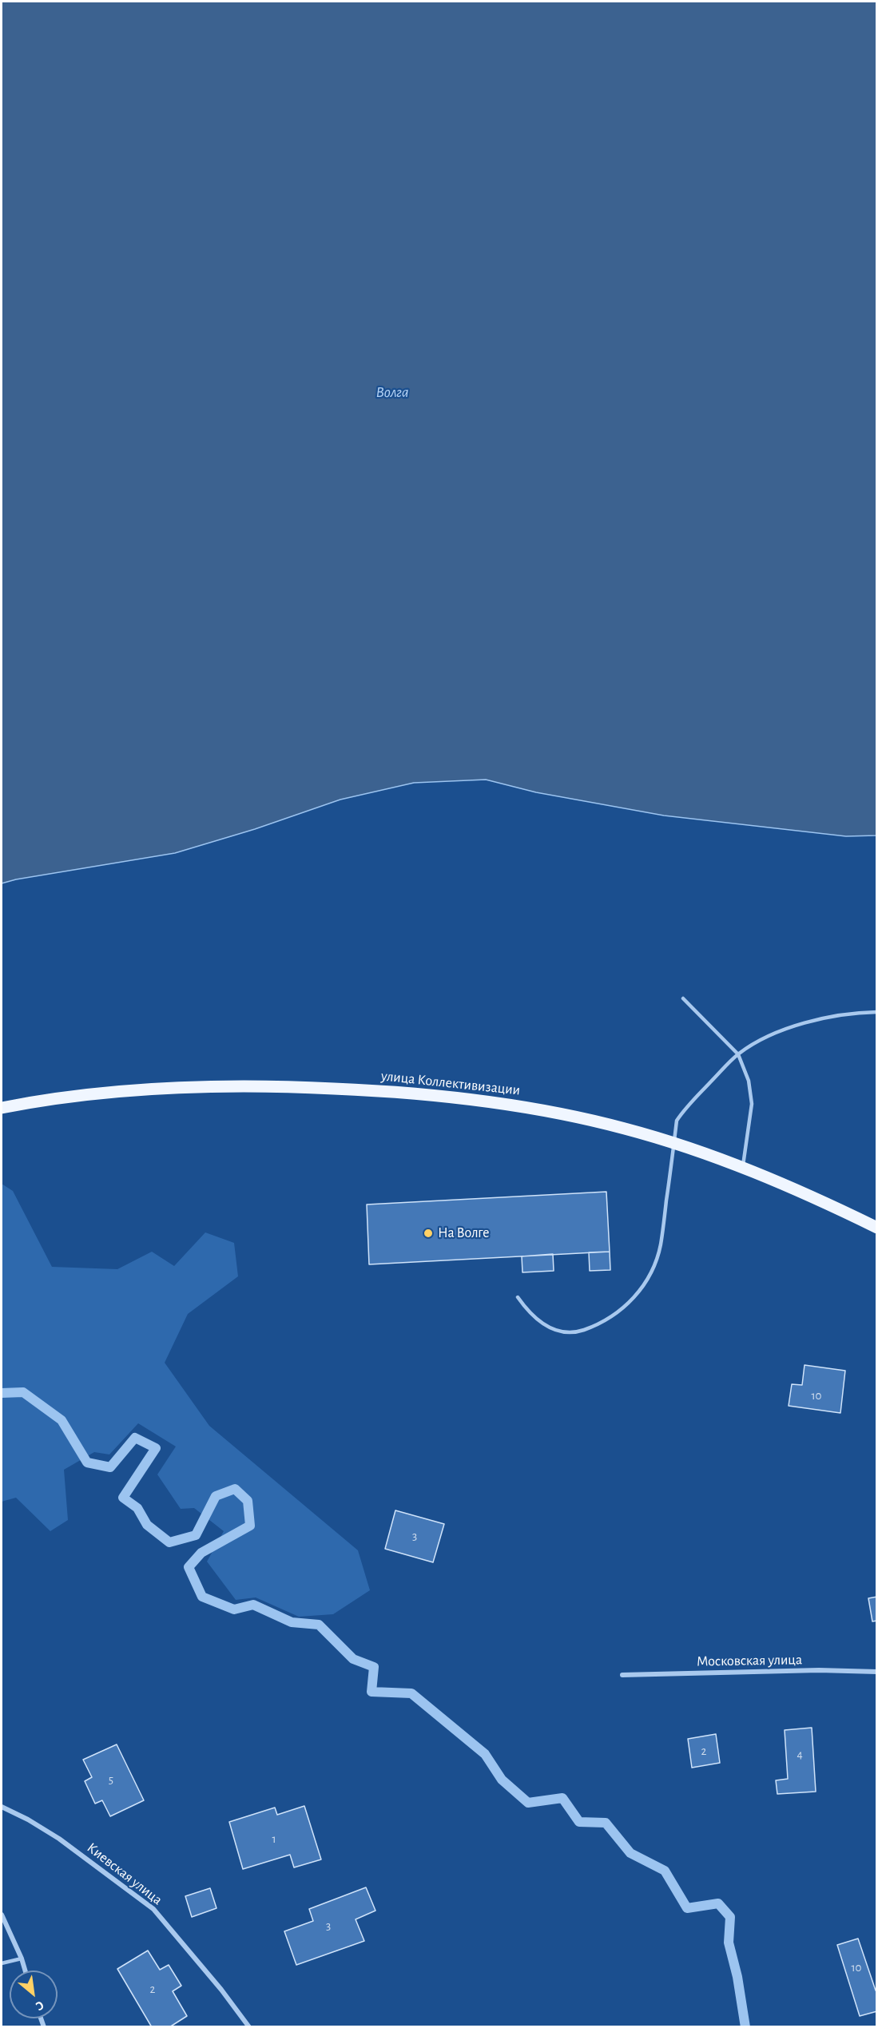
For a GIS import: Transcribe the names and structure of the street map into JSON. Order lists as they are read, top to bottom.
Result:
{
  "streets": {
    "main road": ["улица Коллективизации"],
    "street": ["Московская улица", "Киевская улица"]
  },
  "water": ["Волга"],
  "places": ["На Волге"],
  "house_numbers": [
    "10",
    "3",
    "2",
    "4",
    "5",
    "1",
    "3",
    "10",
    "2"
  ],
  "north": "bottom right"
}
